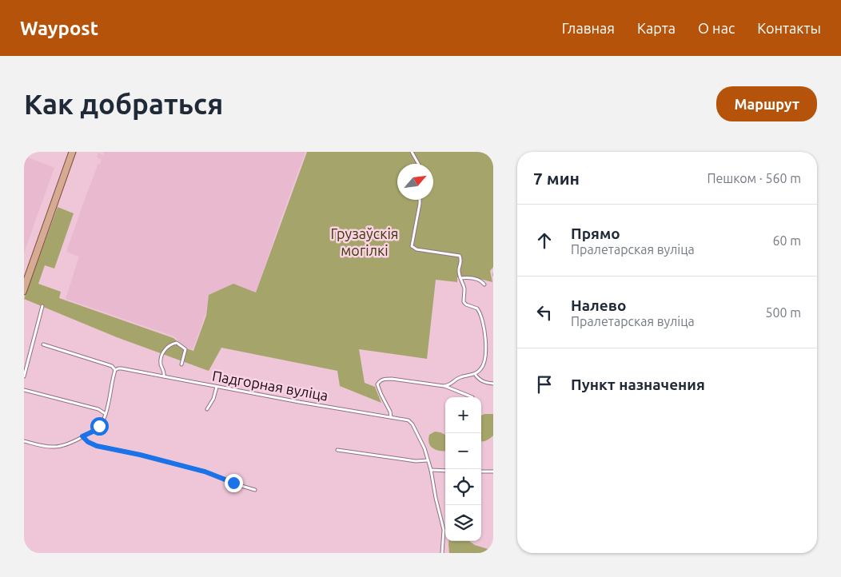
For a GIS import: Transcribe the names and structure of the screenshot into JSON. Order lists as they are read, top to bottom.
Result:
{
  "streets": {
    "street": ["Падгорная вуліца"]
  },
  "parks": ["Грузаўскія могілкі"],
  "north": "top right",
  "page": {
    "header": "Waypost",
    "nav": [
      "Главная",
      "Карта",
      "О нас",
      "Контакты"
    ],
    "buttons": "Маршрут",
    "title": "Как добраться",
    "heading": ["7 мин", "Пешком · 560 m"],
    "list": [
      ["Прямо", "Пралетарская вуліца", "60 m"],
      ["Налево", "Пралетарская вуліца", "500 m"],
      "Пункт назначения"
    ],
    "map_buttons": ["+", "−"]
  }
}
